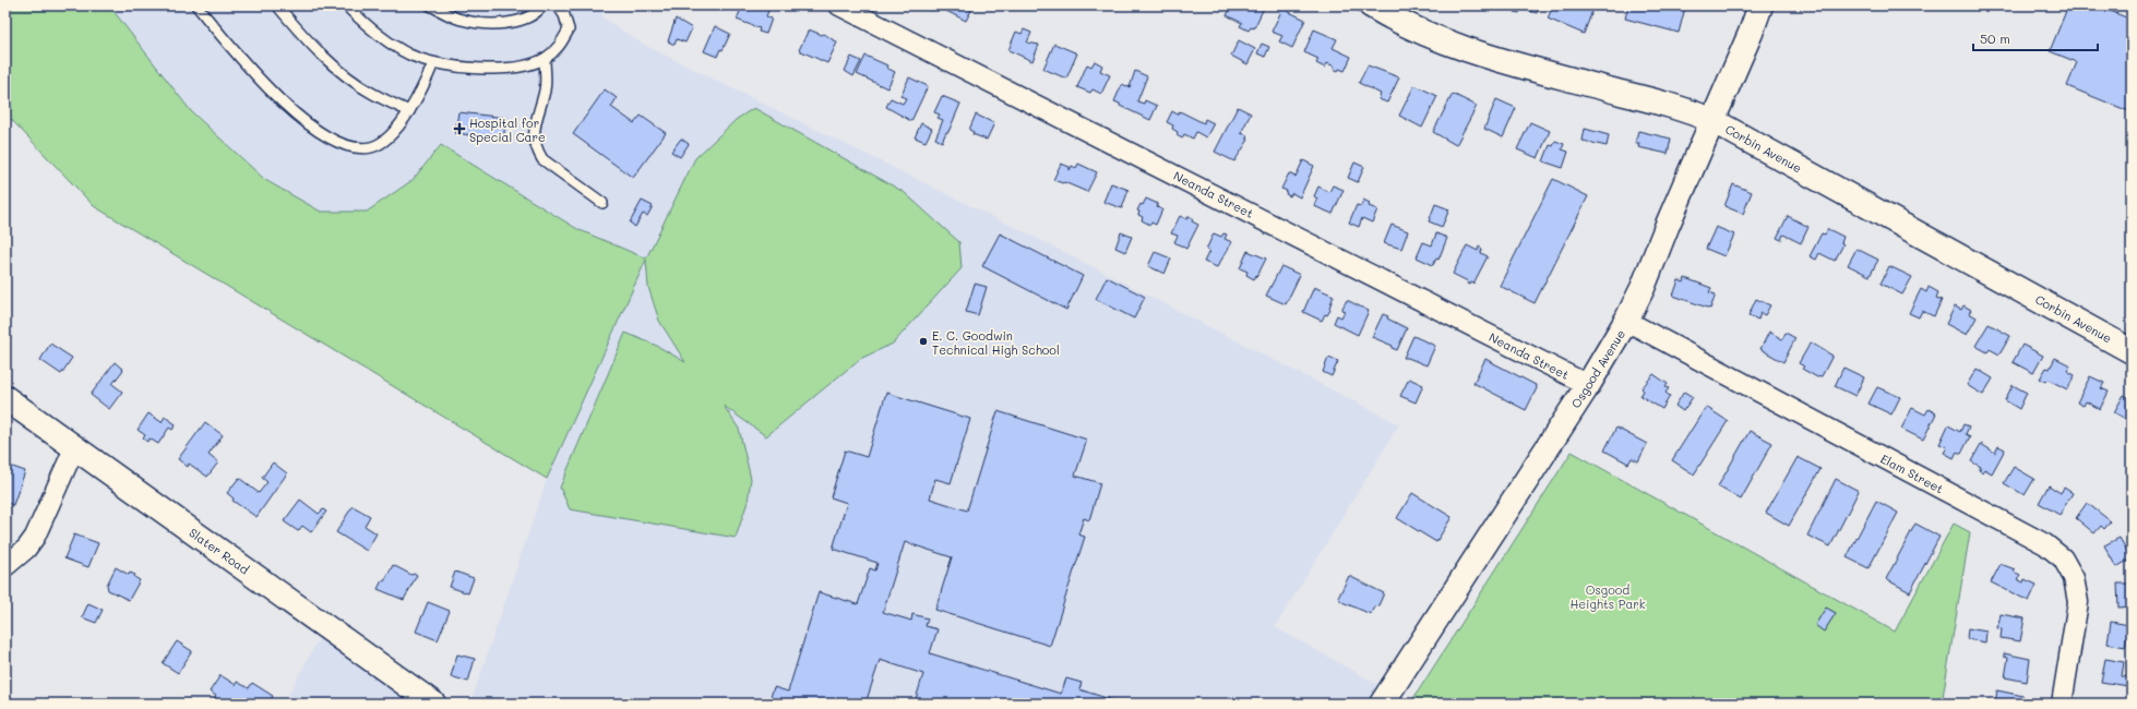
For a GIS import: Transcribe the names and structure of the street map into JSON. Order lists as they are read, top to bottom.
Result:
{
  "streets": {
    "main road": ["Corbin Avenue", "Osgood Avenue", "Slater Road"],
    "street": ["Neanda Street", "Elam Street"]
  },
  "crossings": [
    ["Corbin Avenue", "Osgood Avenue"],
    ["Neanda Street", "Osgood Avenue"],
    ["Osgood Avenue", "Elam Street"]
  ],
  "parks": ["Osgood Heights Park"],
  "places": {
    "health": ["Hospital for Special Care"],
    "other": ["E. C. Goodwin Technical High School"]
  },
  "scale_bar": "50 m"
}
